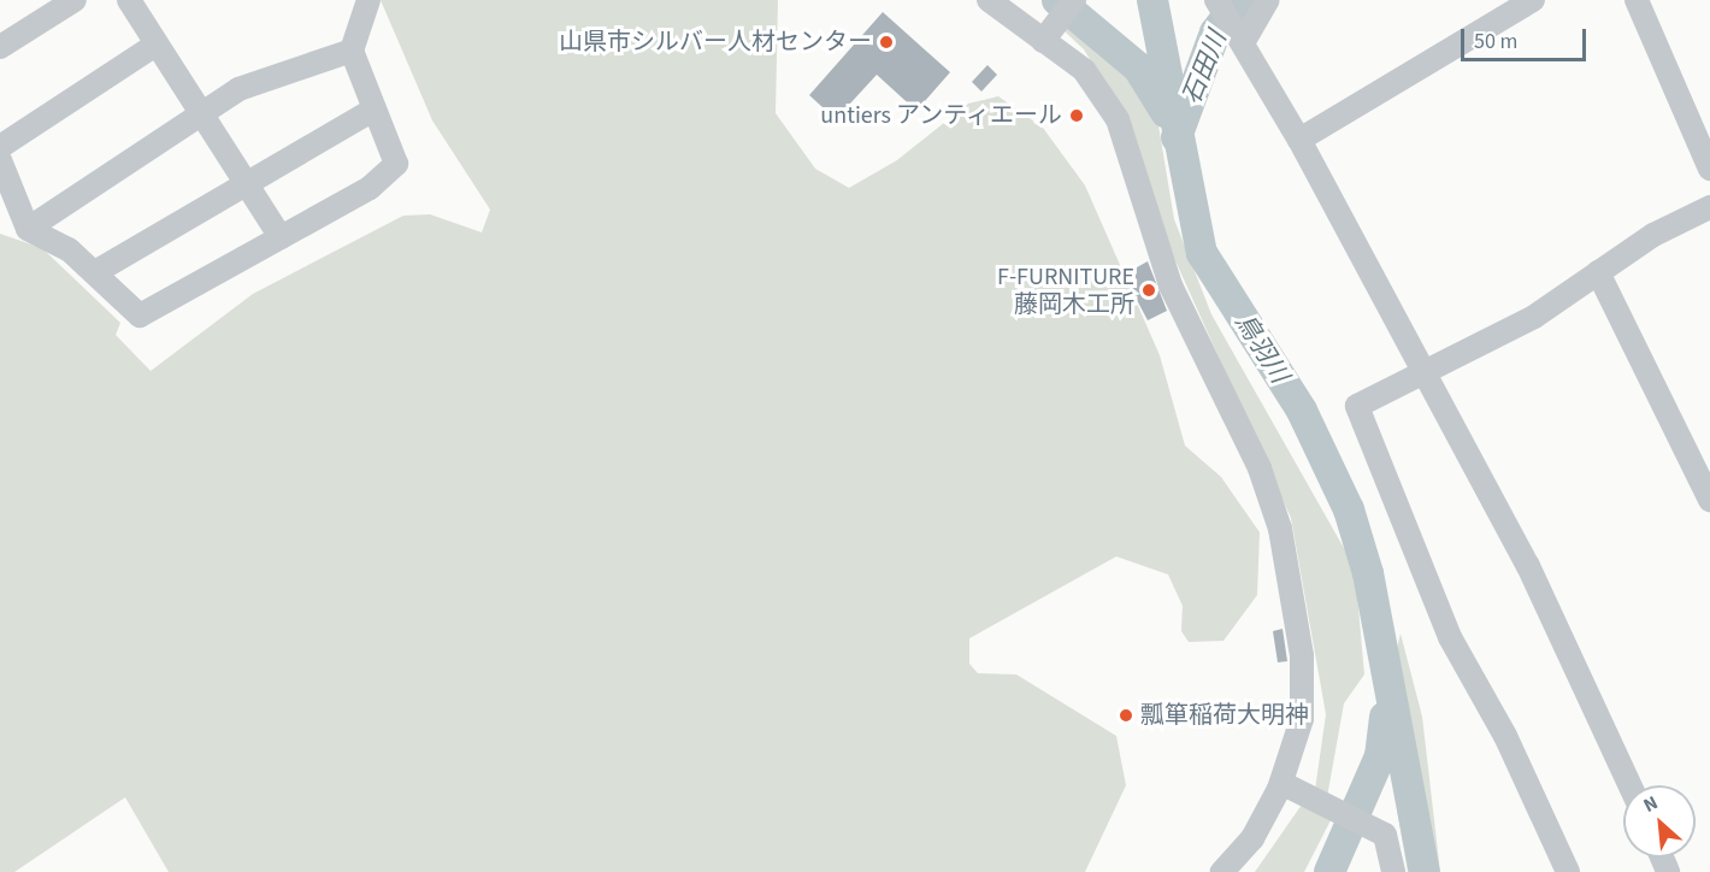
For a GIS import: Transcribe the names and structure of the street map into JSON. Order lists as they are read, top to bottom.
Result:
{
  "water": ["石田川", "鳥羽川"],
  "places": [
    "山県市シルバー人材センター",
    "untiers アンティエール",
    "F-FURNITURE 藤岡木工所",
    "瓢箪稲荷大明神"
  ],
  "scale_bar": "50 m",
  "north": "top left"
}
